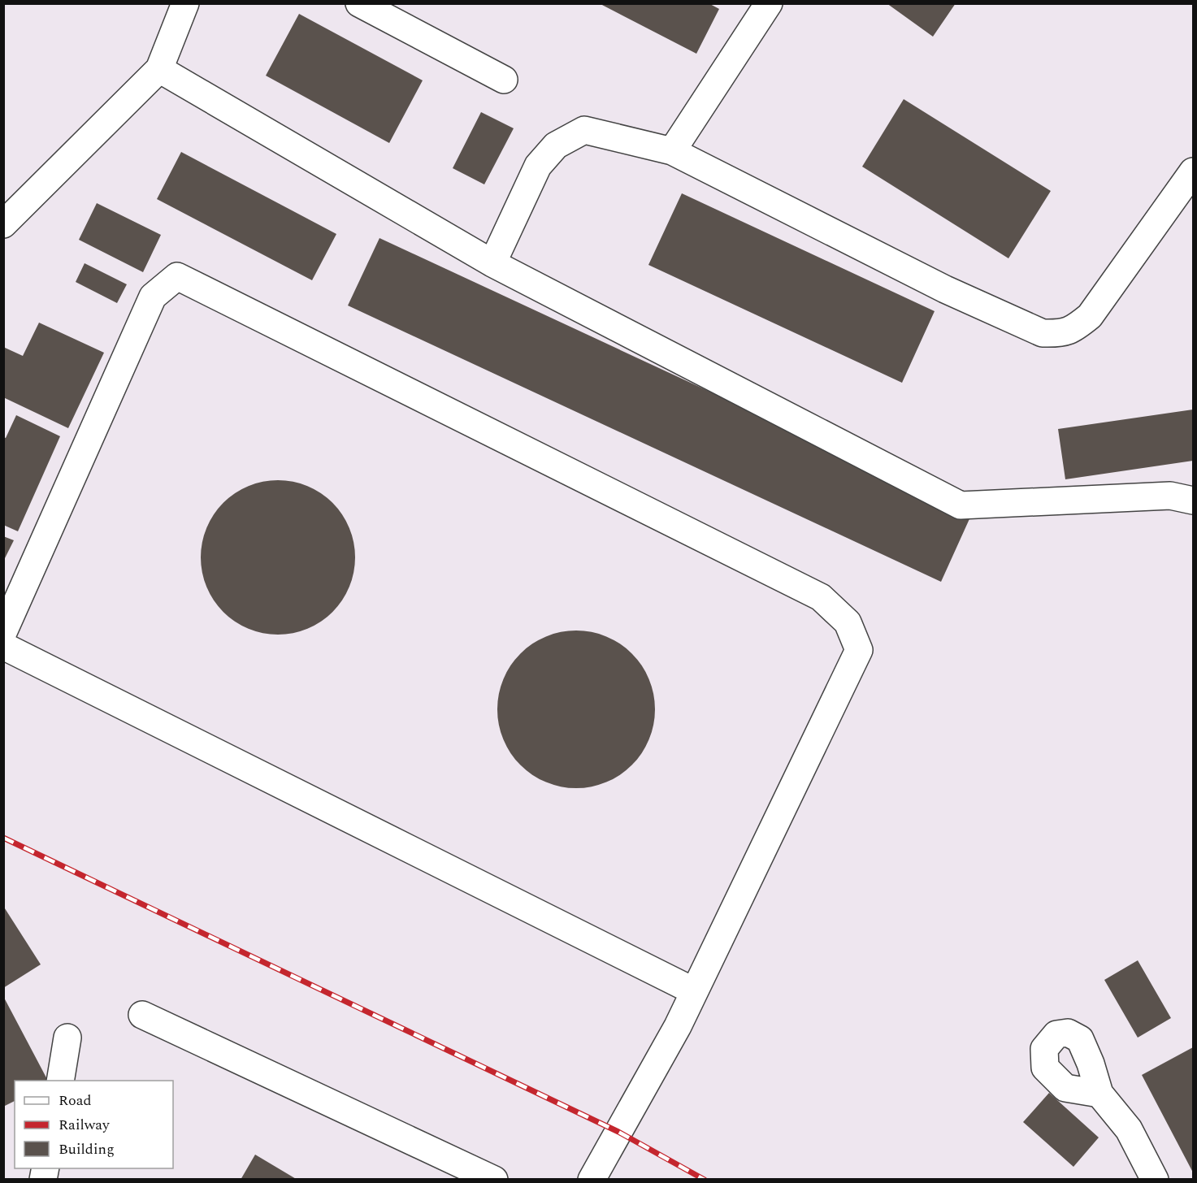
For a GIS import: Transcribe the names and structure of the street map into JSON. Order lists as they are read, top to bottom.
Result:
{
  "legend": ["Road", "Railway", "Building"]
}
